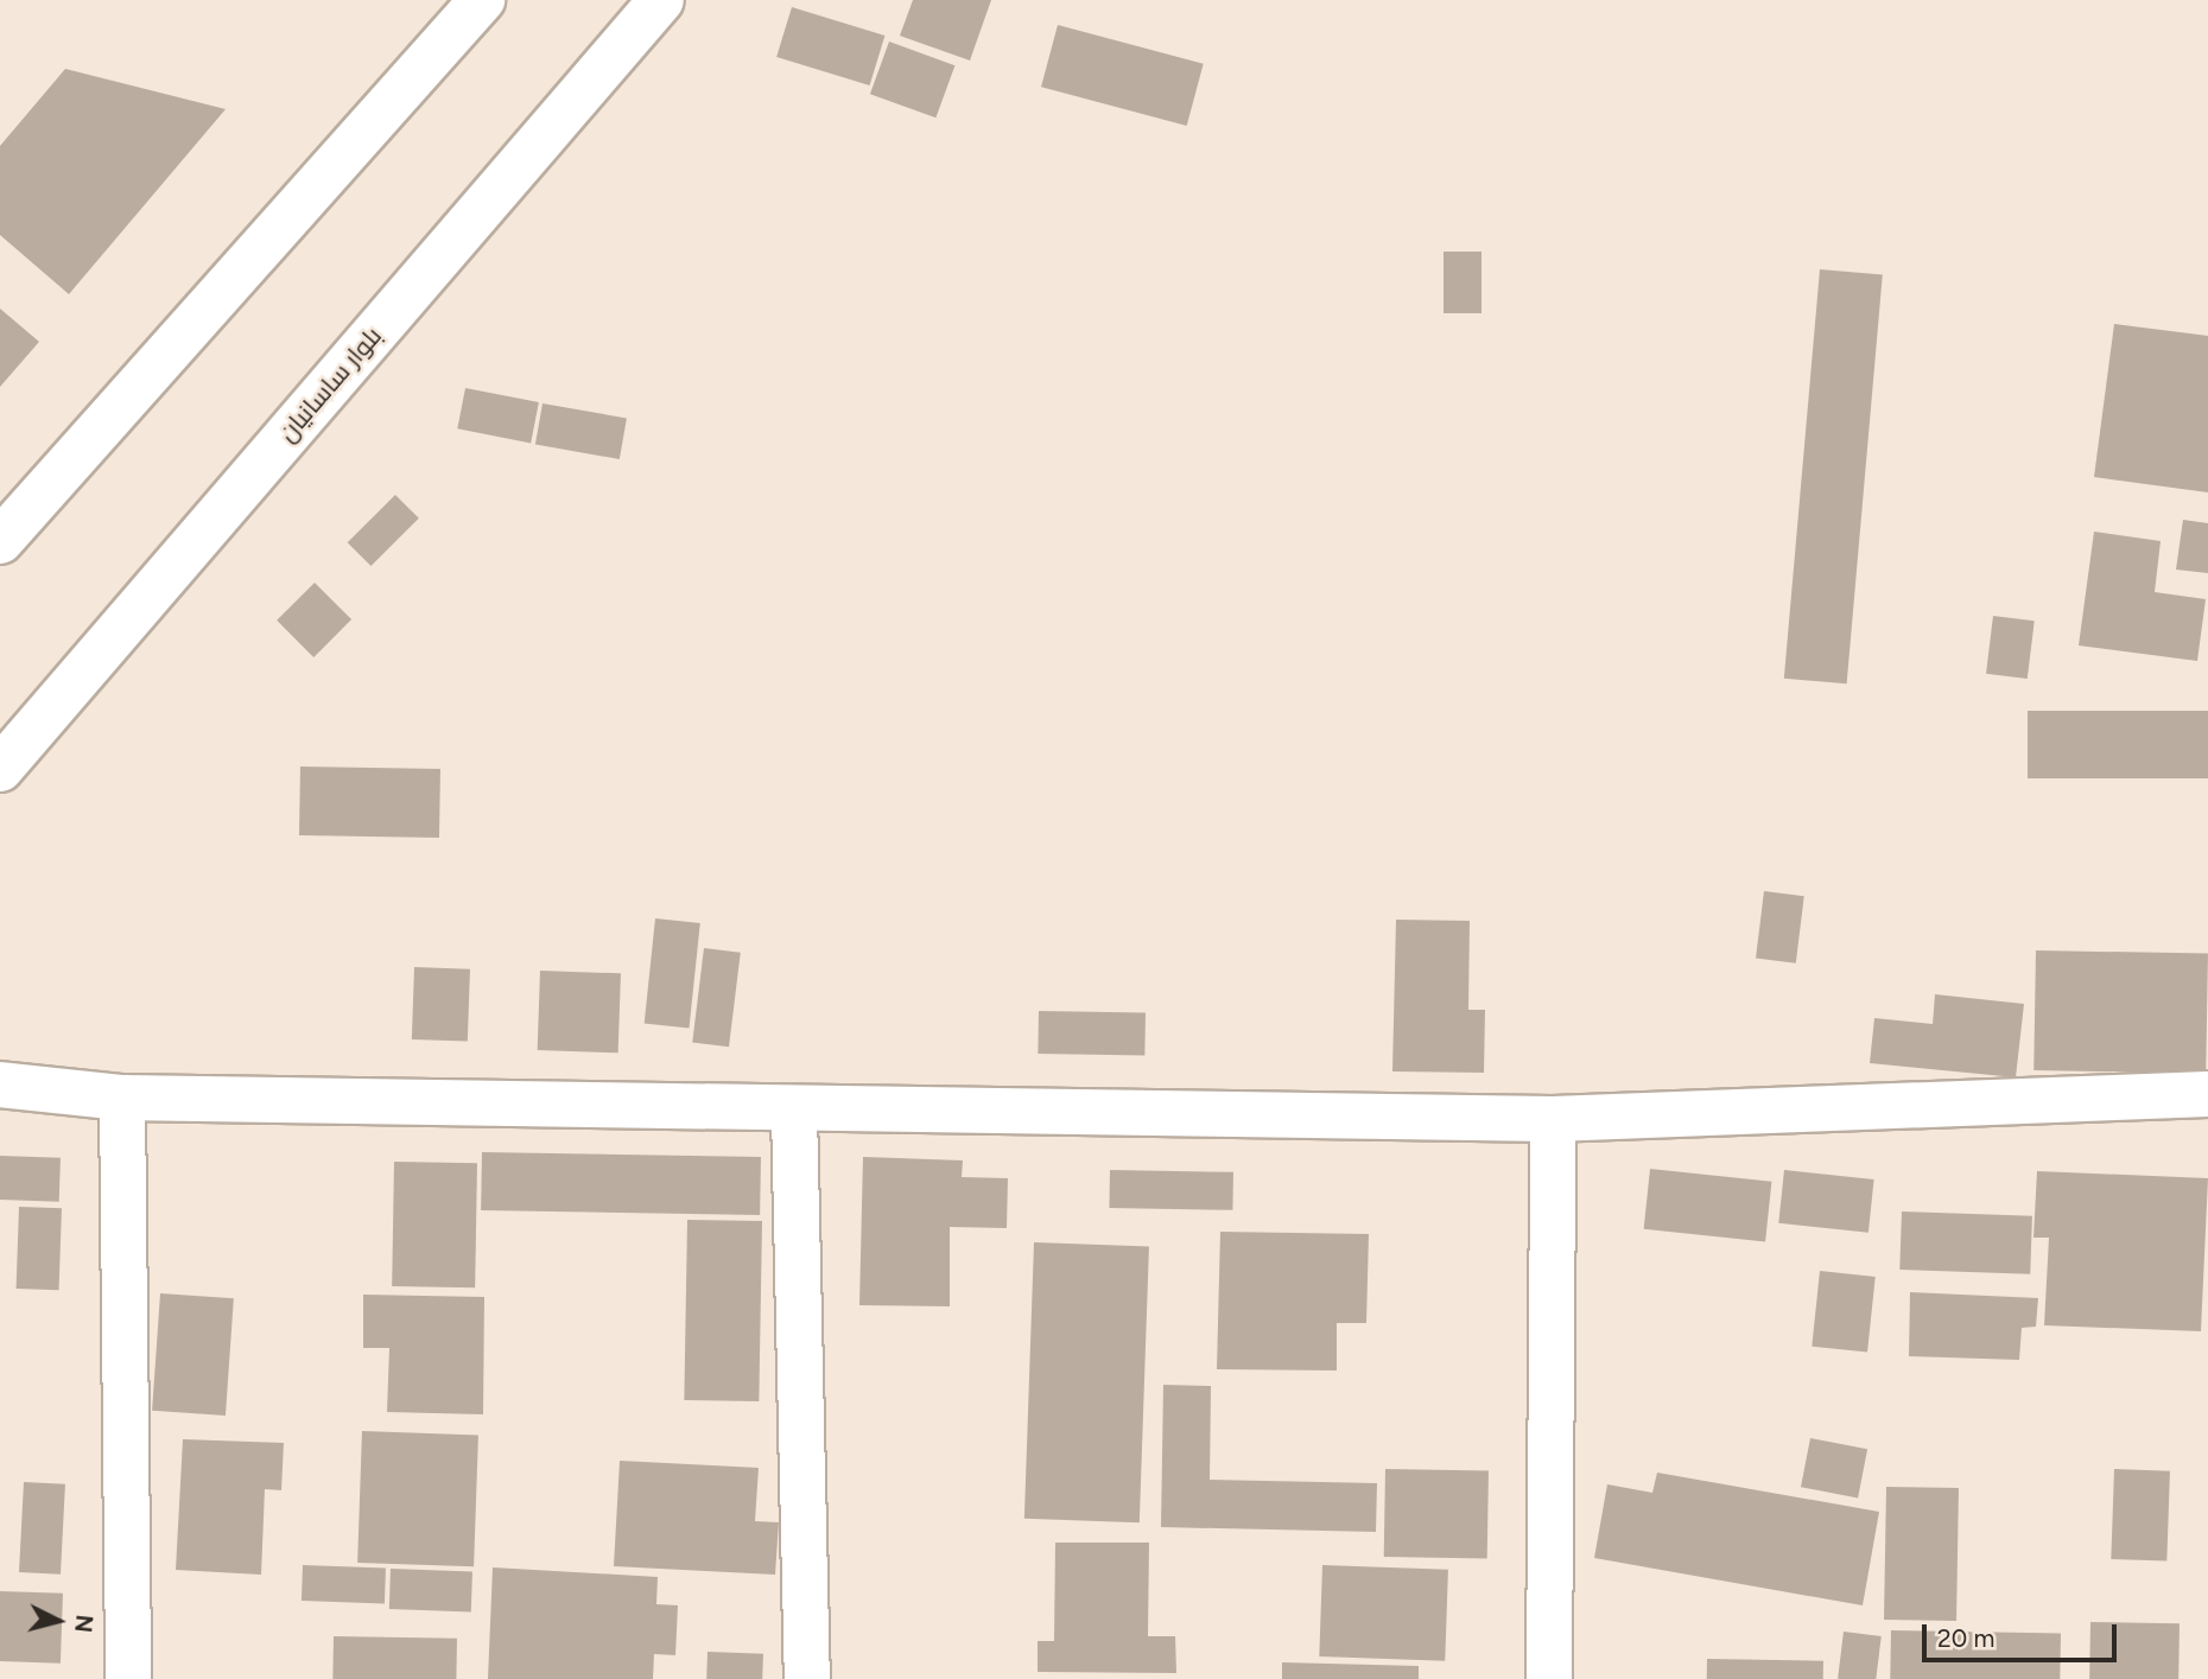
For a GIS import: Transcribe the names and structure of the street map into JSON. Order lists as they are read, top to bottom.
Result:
{
  "streets": {
    "main road": ["بلوار ساسانیان"]
  },
  "scale_bar": "20 m",
  "north": "right"
}
